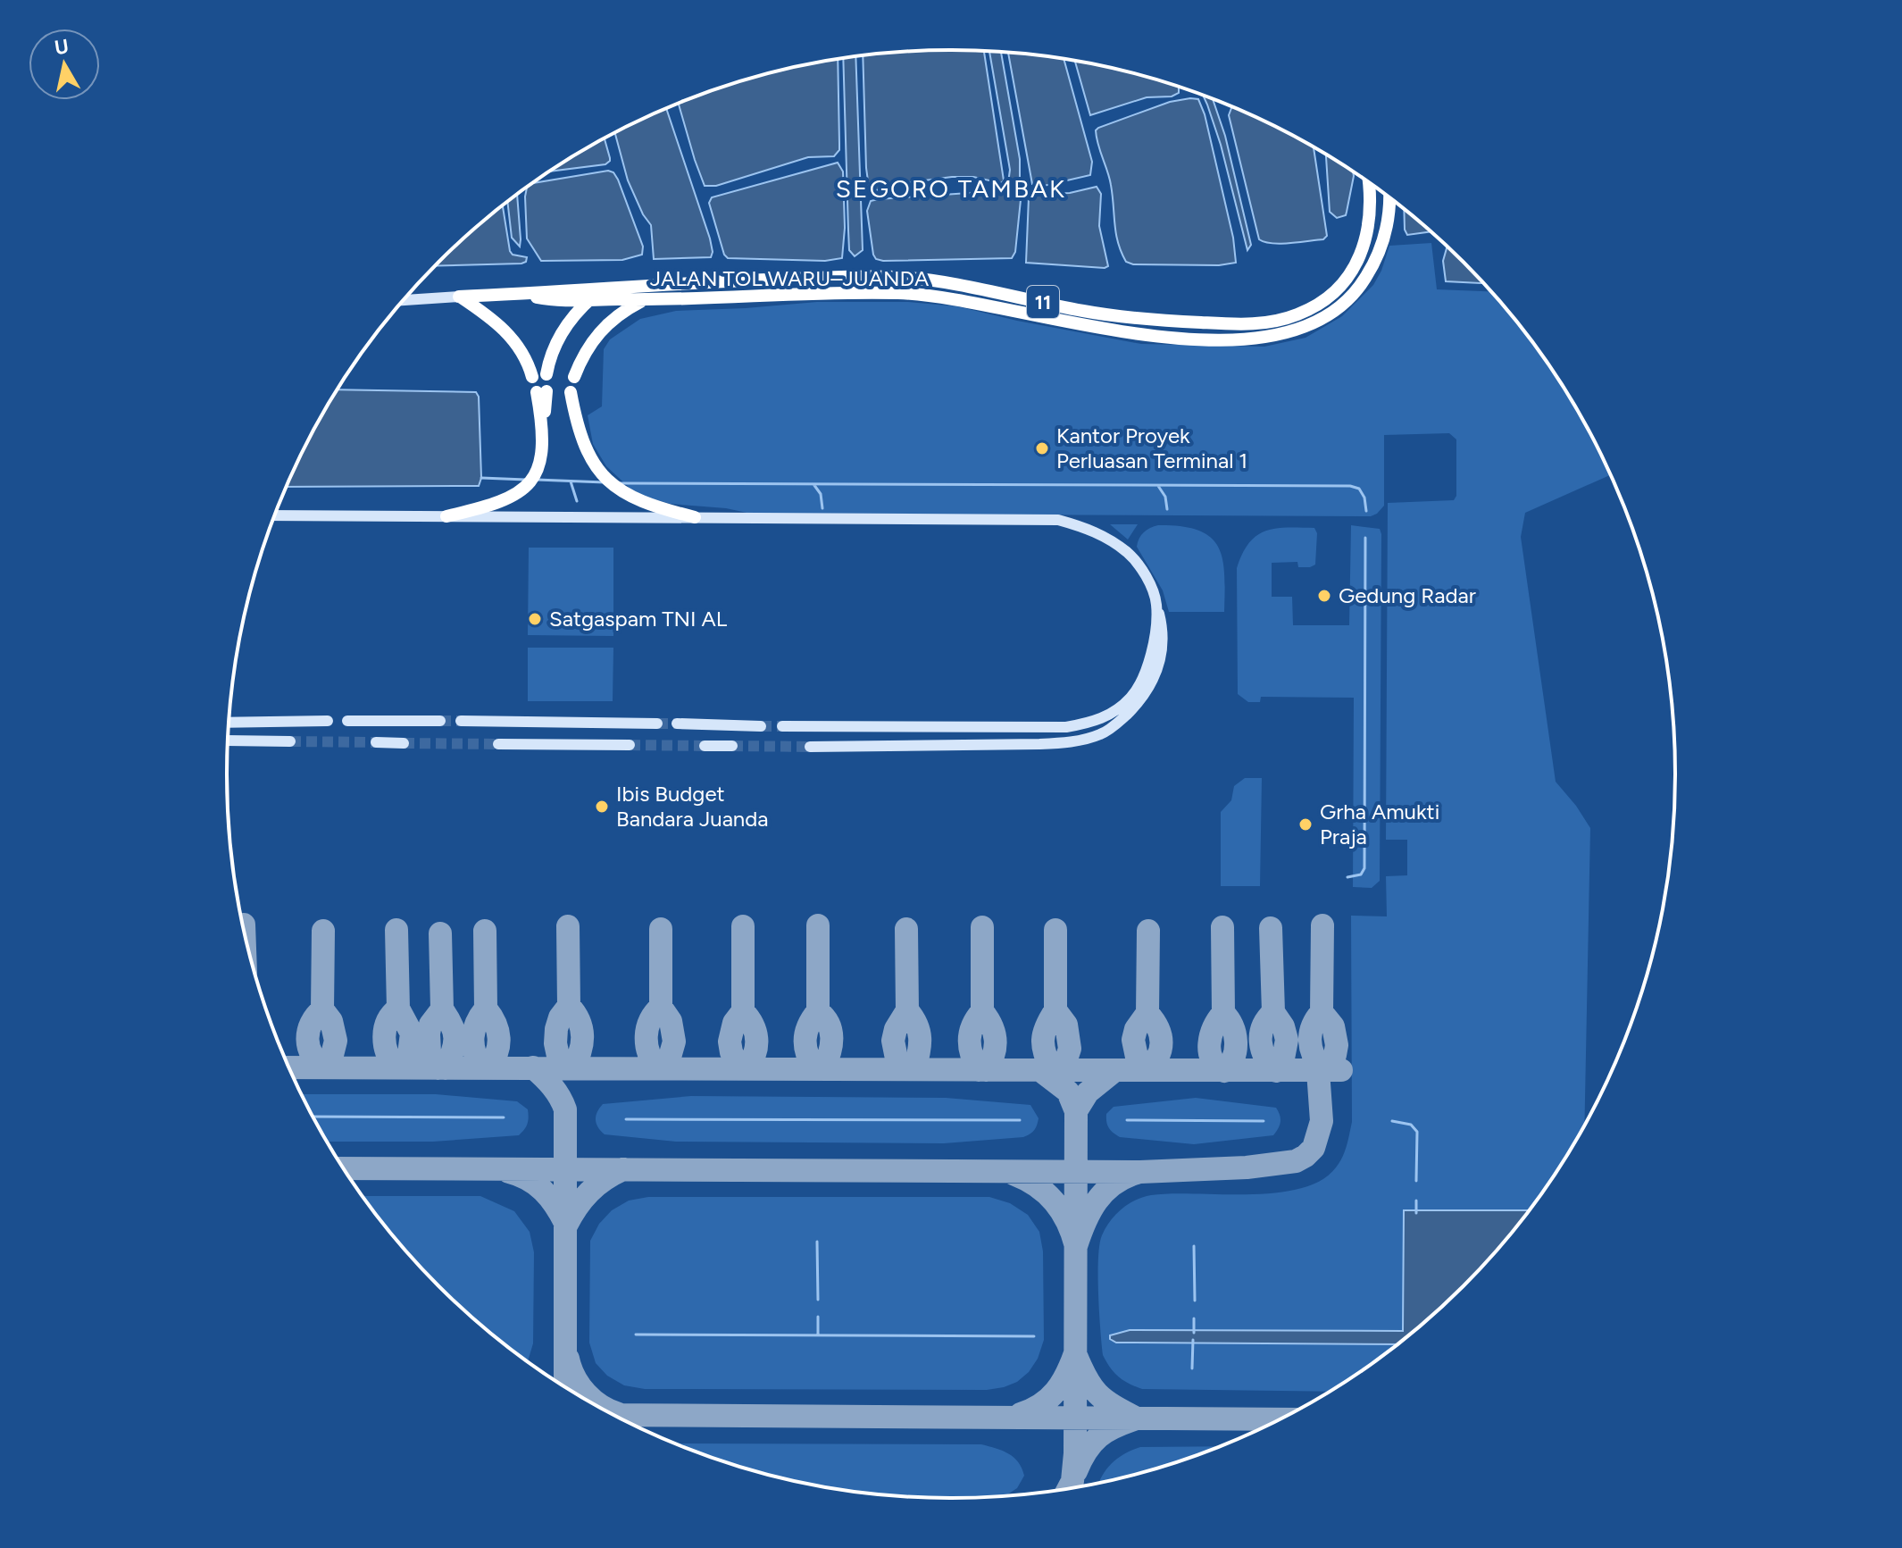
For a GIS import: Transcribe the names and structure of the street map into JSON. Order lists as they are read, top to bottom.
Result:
{
  "streets": {
    "highway": ["JALAN TOL WARU–JUANDA", "11"]
  },
  "districts": ["SEGORO TAMBAK"],
  "places": [
    "Kantor Proyek Perluasan Terminal 1",
    "Gedung Radar",
    "Satgaspam TNI AL",
    "Ibis Budget Bandara Juanda",
    "Grha Amukti Praja"
  ],
  "north": "top"
}
